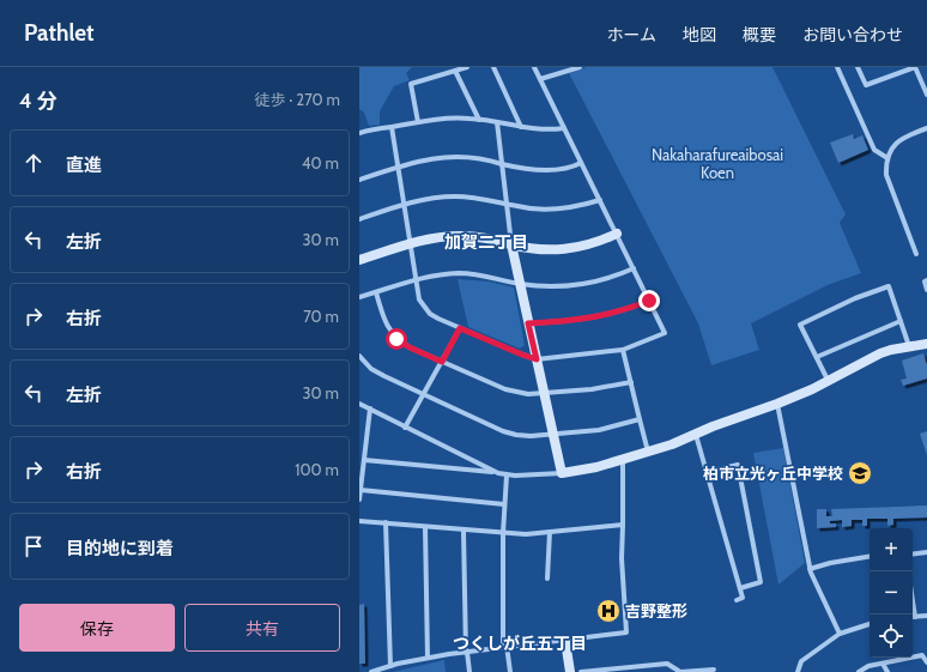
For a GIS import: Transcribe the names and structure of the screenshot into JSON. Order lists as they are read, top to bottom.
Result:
{
  "districts": ["加賀二丁目", "つくしが丘五丁目"],
  "parks": ["Nakaharafureaibosai Koen"],
  "places": {
    "school or university": ["柏市立光ヶ丘中学校"],
    "hospital": ["吉野整形"]
  },
  "page": {
    "header": "Pathlet",
    "nav": [
      "ホーム",
      "地図",
      "概要",
      "お問い合わせ"
    ],
    "heading": ["4 分", "徒歩 · 270 m"],
    "list": [
      ["直進", "40 m"],
      ["左折", "30 m"],
      ["右折", "70 m"],
      ["左折", "30 m"],
      ["右折", "100 m"],
      "目的地に到着"
    ],
    "map_buttons": ["+", "−"],
    "buttons": ["保存", "共有"]
  }
}
